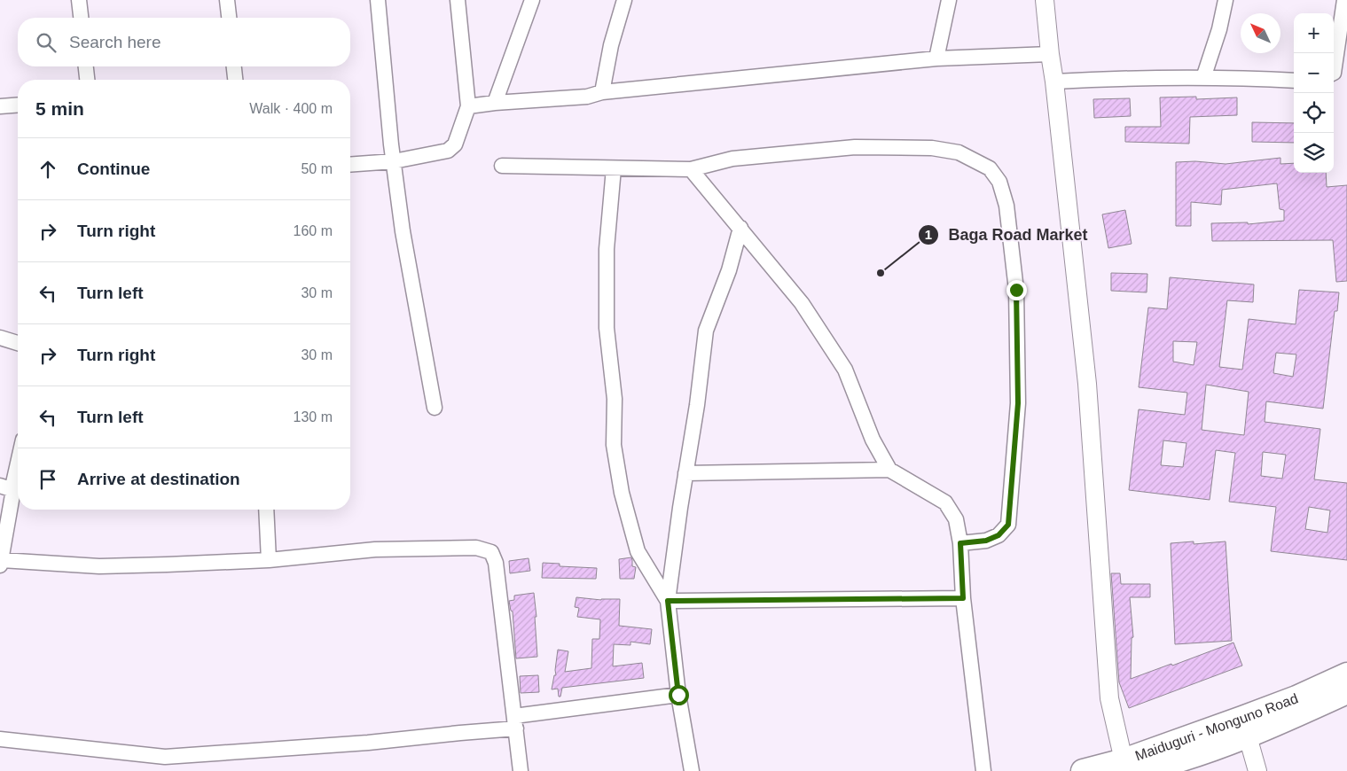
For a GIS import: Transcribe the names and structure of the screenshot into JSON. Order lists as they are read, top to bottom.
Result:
{
  "streets": {
    "main road": ["Maiduguri - Monguno Road"]
  },
  "places": ["Baga Road Market"],
  "north": "top left",
  "page": {
    "map_buttons": ["+", "−"],
    "search": "Search here",
    "heading": ["5 min", "Walk · 400 m"],
    "list": [
      ["Continue", "50 m"],
      ["Turn right", "160 m"],
      ["Turn left", "30 m"],
      ["Turn right", "30 m"],
      ["Turn left", "130 m"],
      "Arrive at destination"
    ]
  }
}
